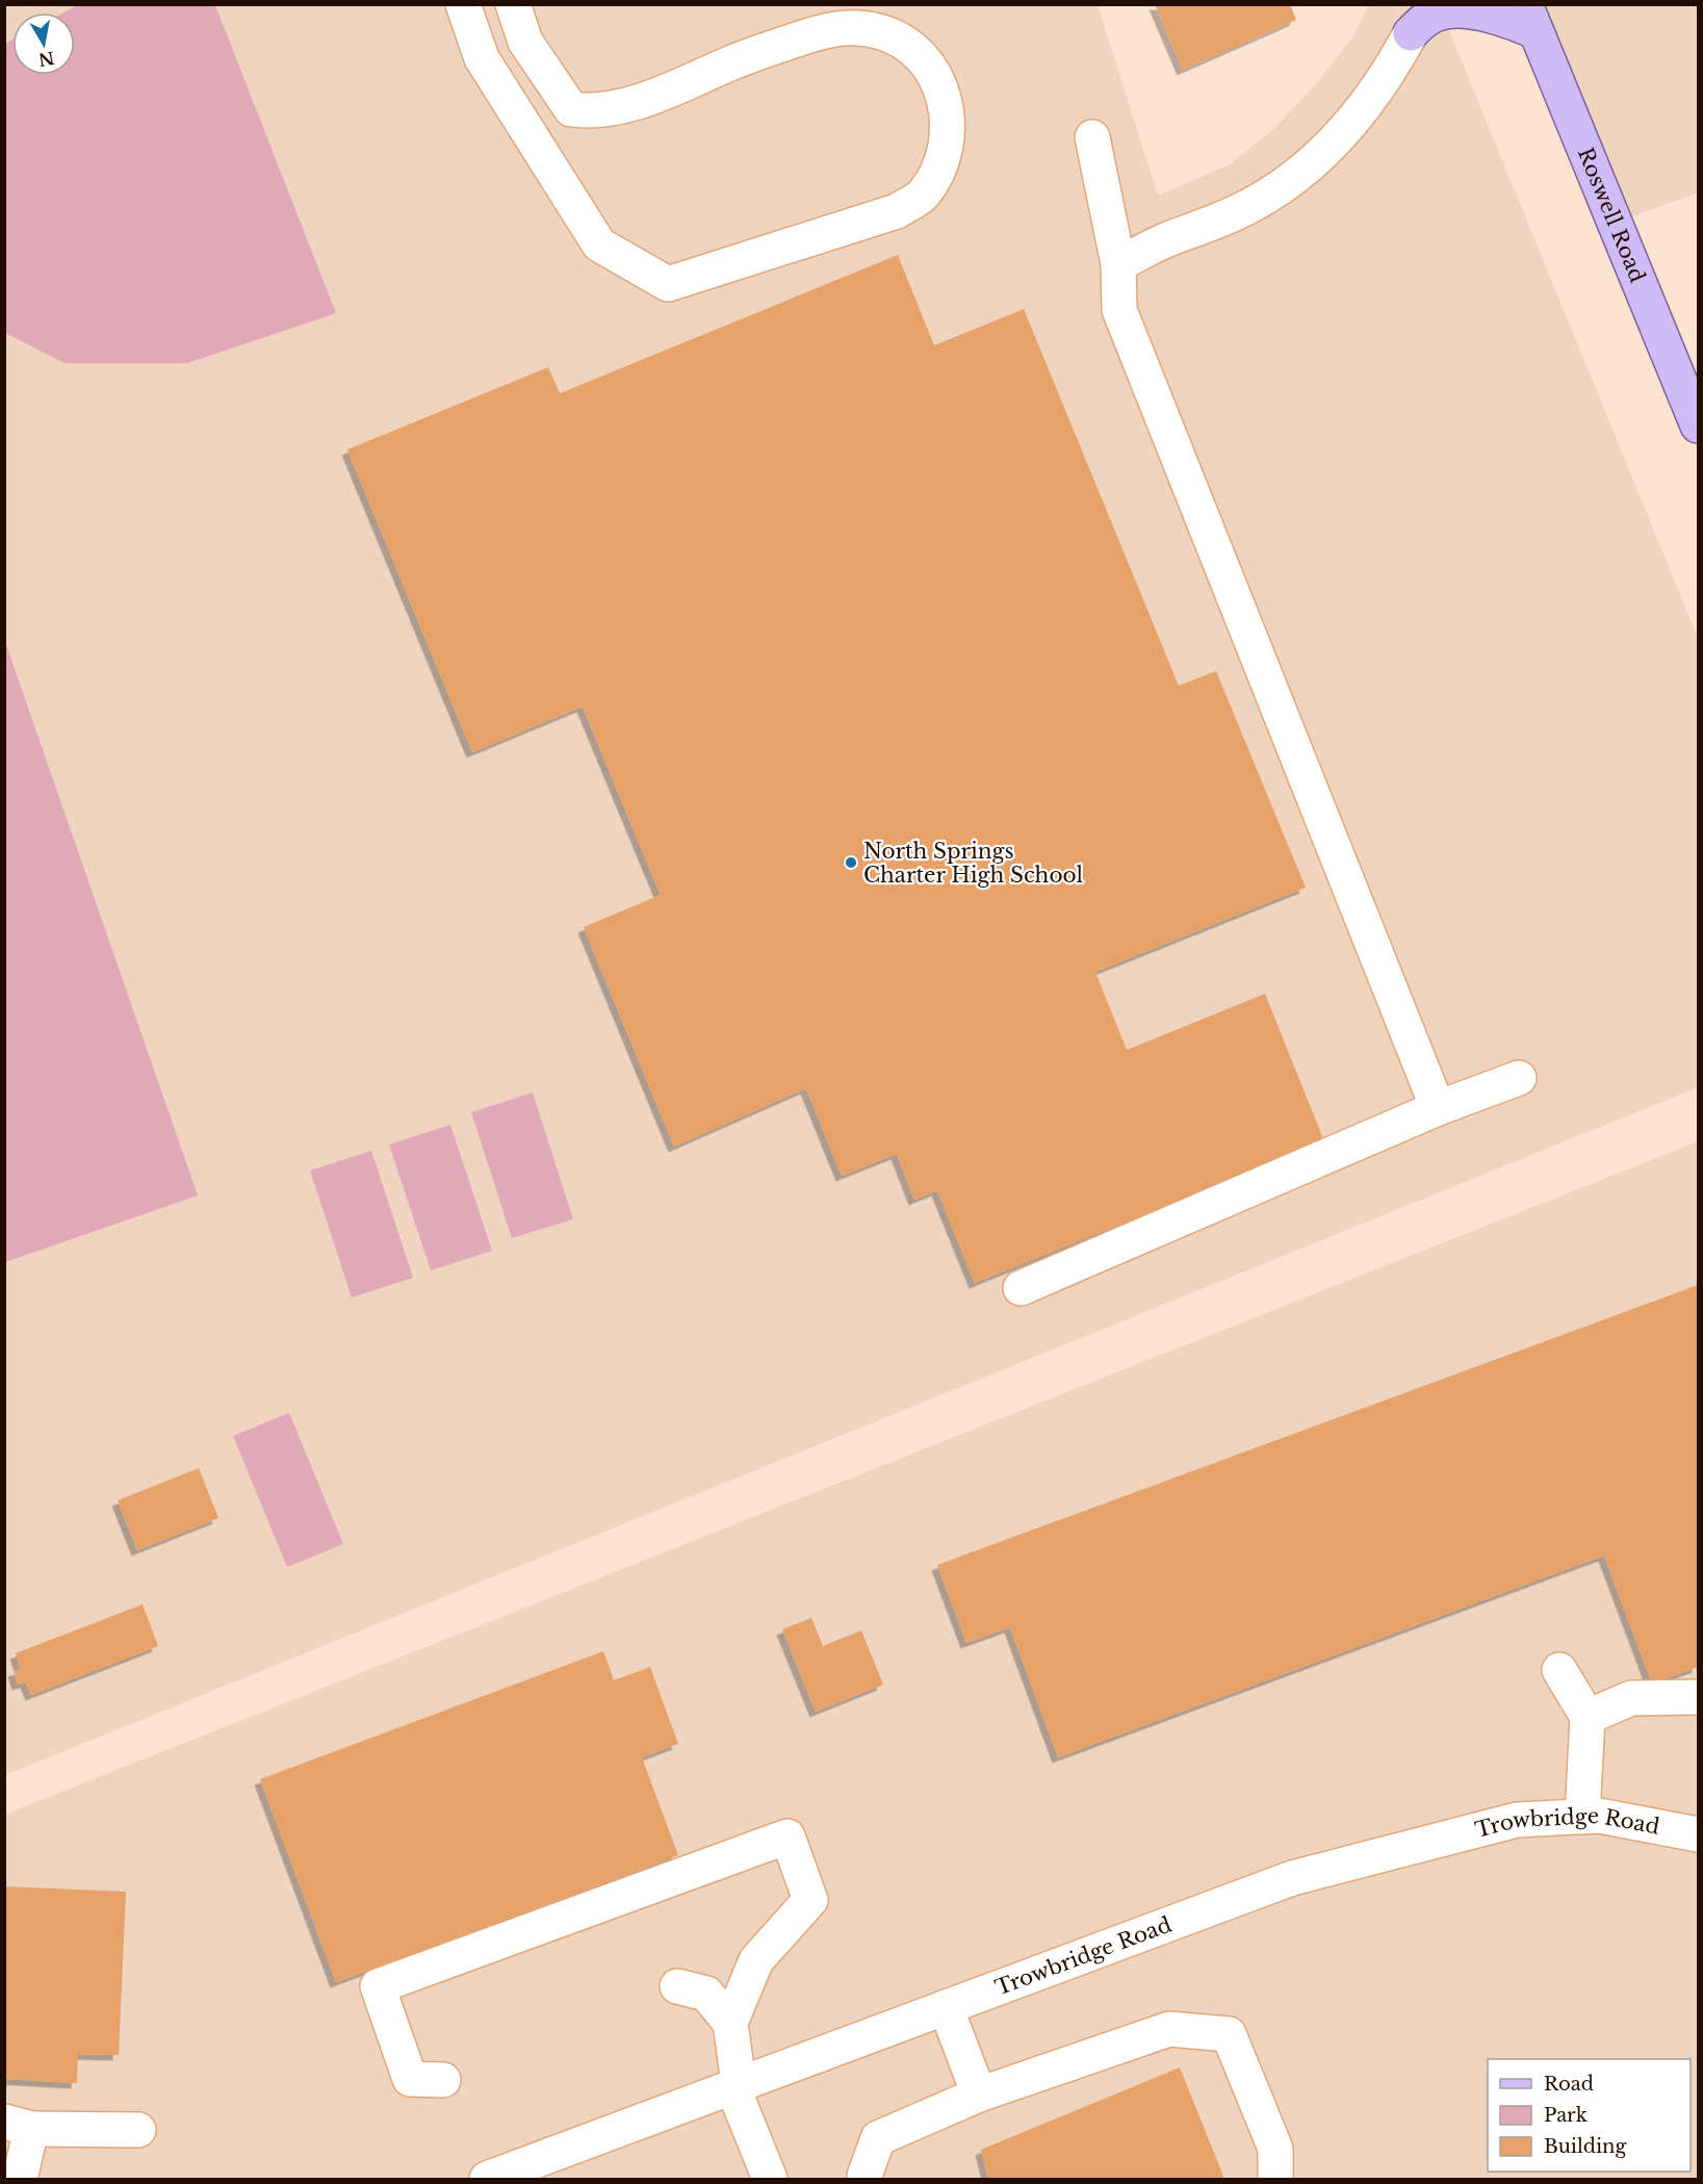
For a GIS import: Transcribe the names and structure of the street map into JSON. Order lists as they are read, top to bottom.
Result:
{
  "streets": {
    "main road": ["Roswell Road"],
    "street": ["Trowbridge Road"]
  },
  "places": ["North Springs Charter High School"],
  "legend": ["Road", "Park", "Building"],
  "north": "bottom"
}
